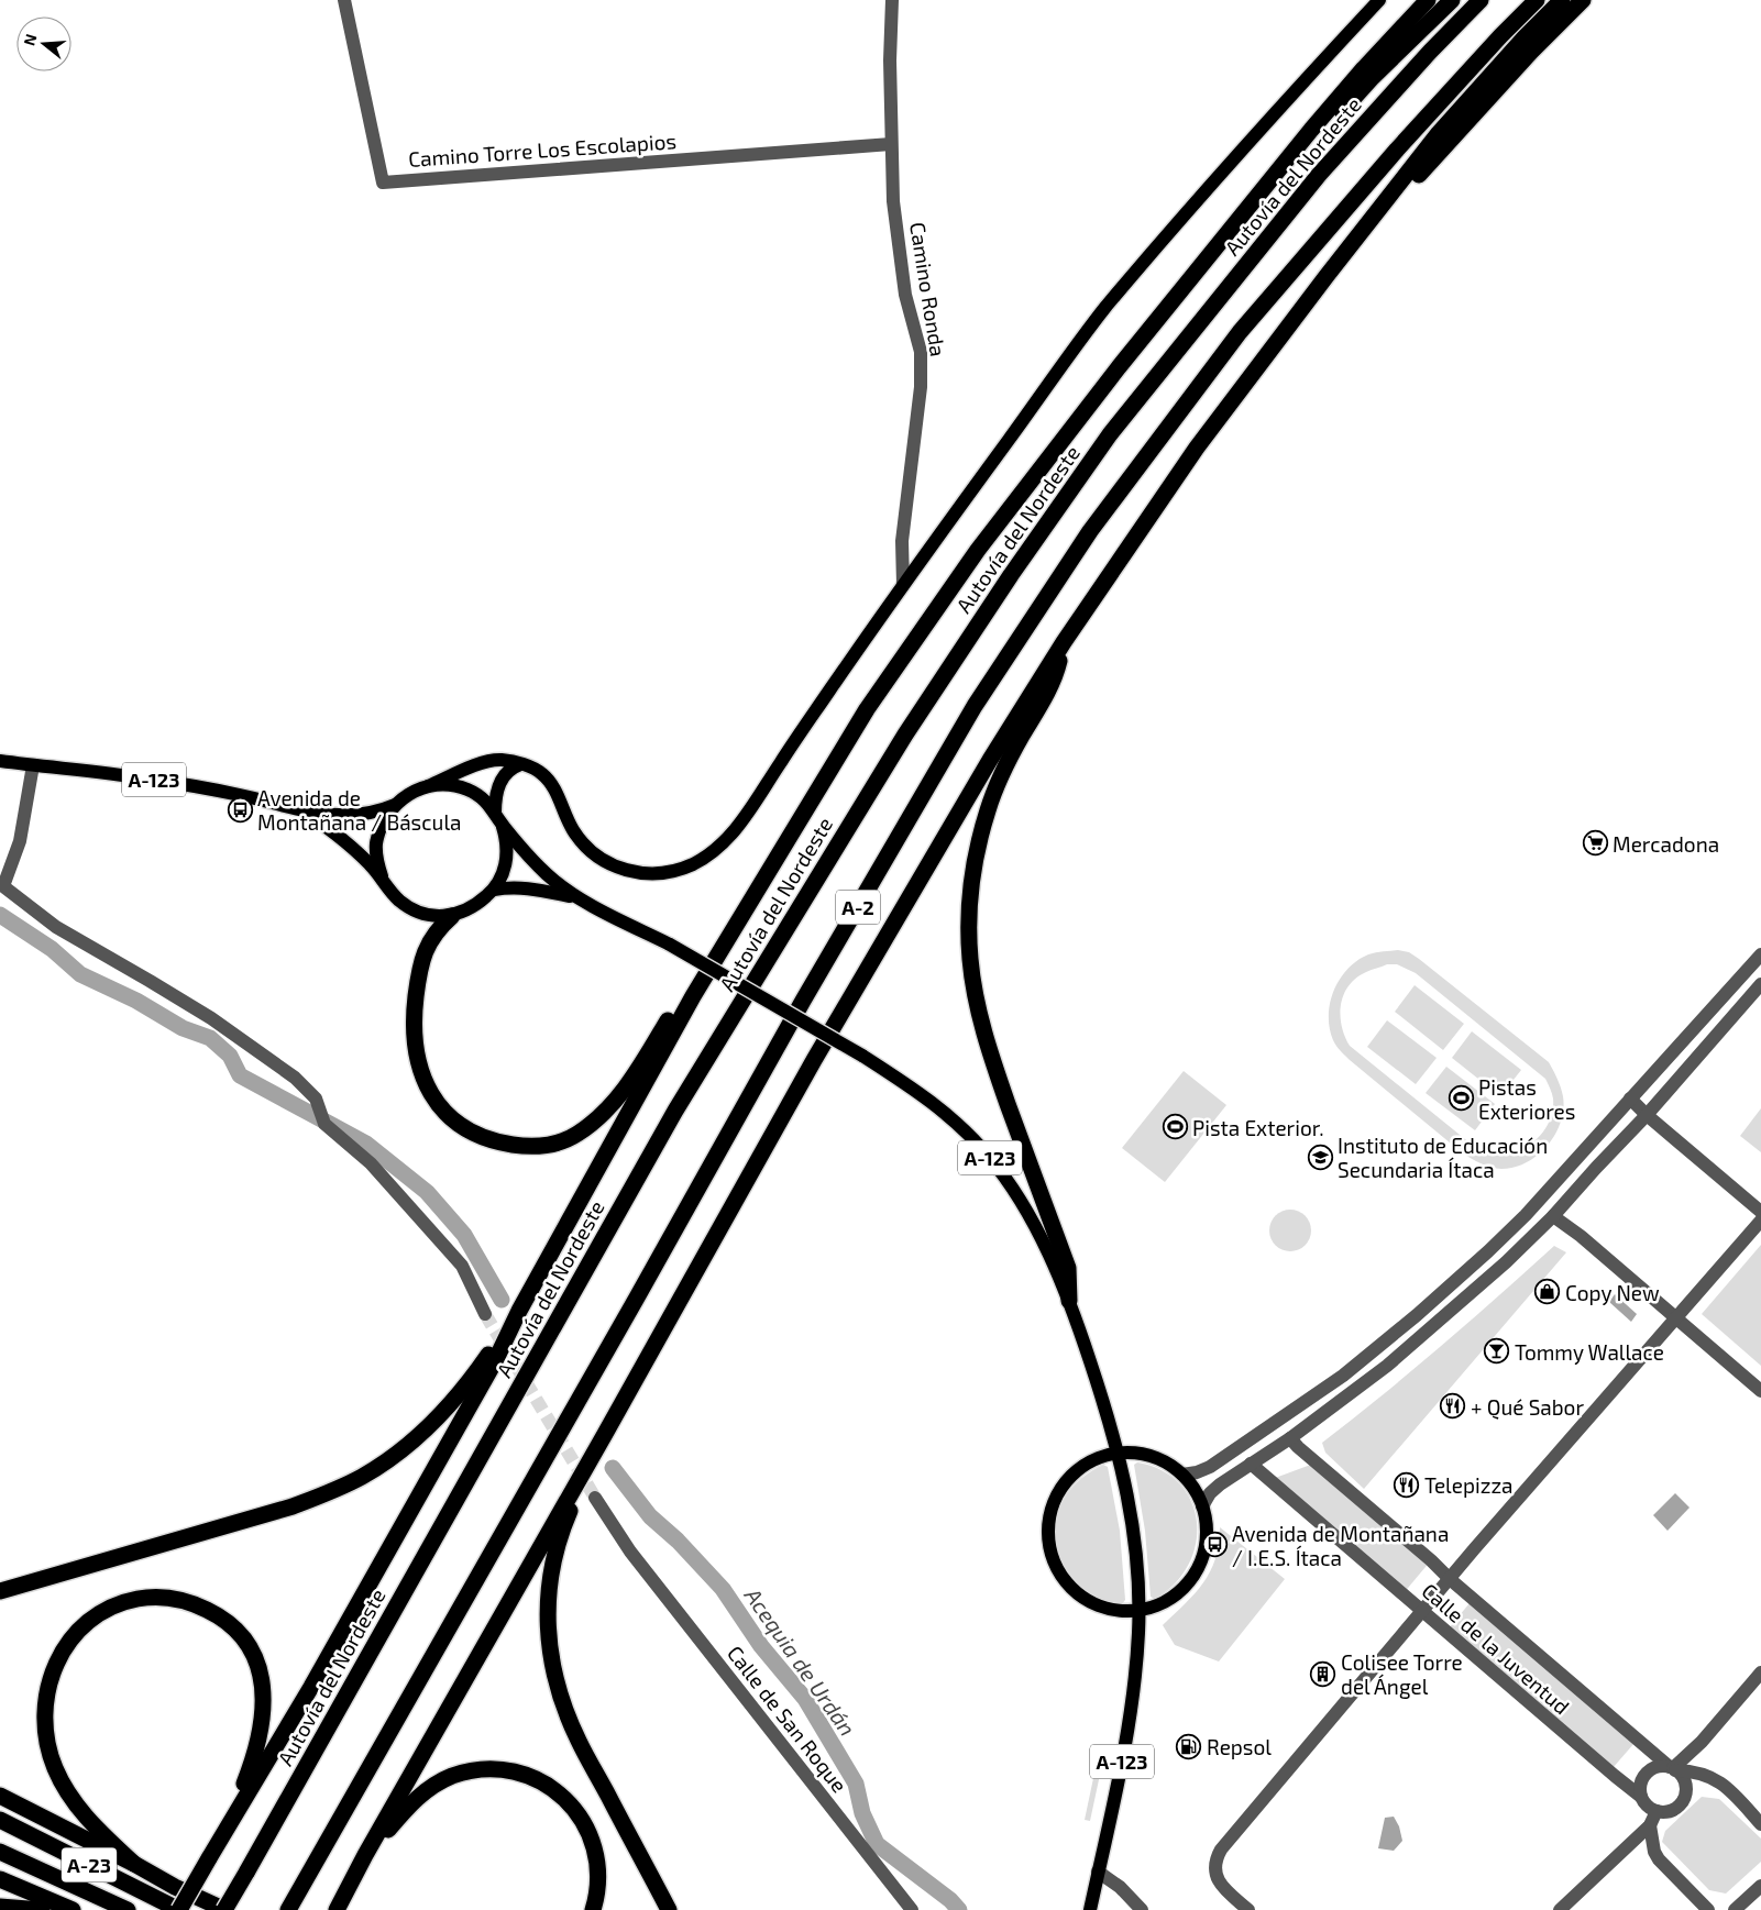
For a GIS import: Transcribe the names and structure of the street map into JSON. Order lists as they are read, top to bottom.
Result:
{
  "streets": {
    "highway": ["Autovía del Nordeste", "A-2", "A-23"],
    "main road": ["A-123"],
    "street": [
      "Camino Torre Los Escolapios",
      "Camino Ronda",
      "Calle de la Juventud",
      "Calle de San Roque"
    ]
  },
  "crossings": [
    ["Camino Torre Los Escolapios", "Camino Ronda"]
  ],
  "water": ["Acequia de Urdán"],
  "places": {
    "bus stop": ["Avenida de Montañana / Báscula", "Avenida de Montañana / I.E.S. Ítaca"],
    "supermarket": ["Mercadona"],
    "sports": ["Pistas Exteriores", "Pista Exterior."],
    "school or university": ["Instituto de Educación Secundaria Ítaca"],
    "shop": ["Copy New"],
    "bar": ["Tommy Wallace"],
    "restaurant": ["+ Qué Sabor", "Telepizza"],
    "building": ["Colisee Torre del Ángel"],
    "fuel station": ["Repsol"]
  },
  "north": "left"
}
